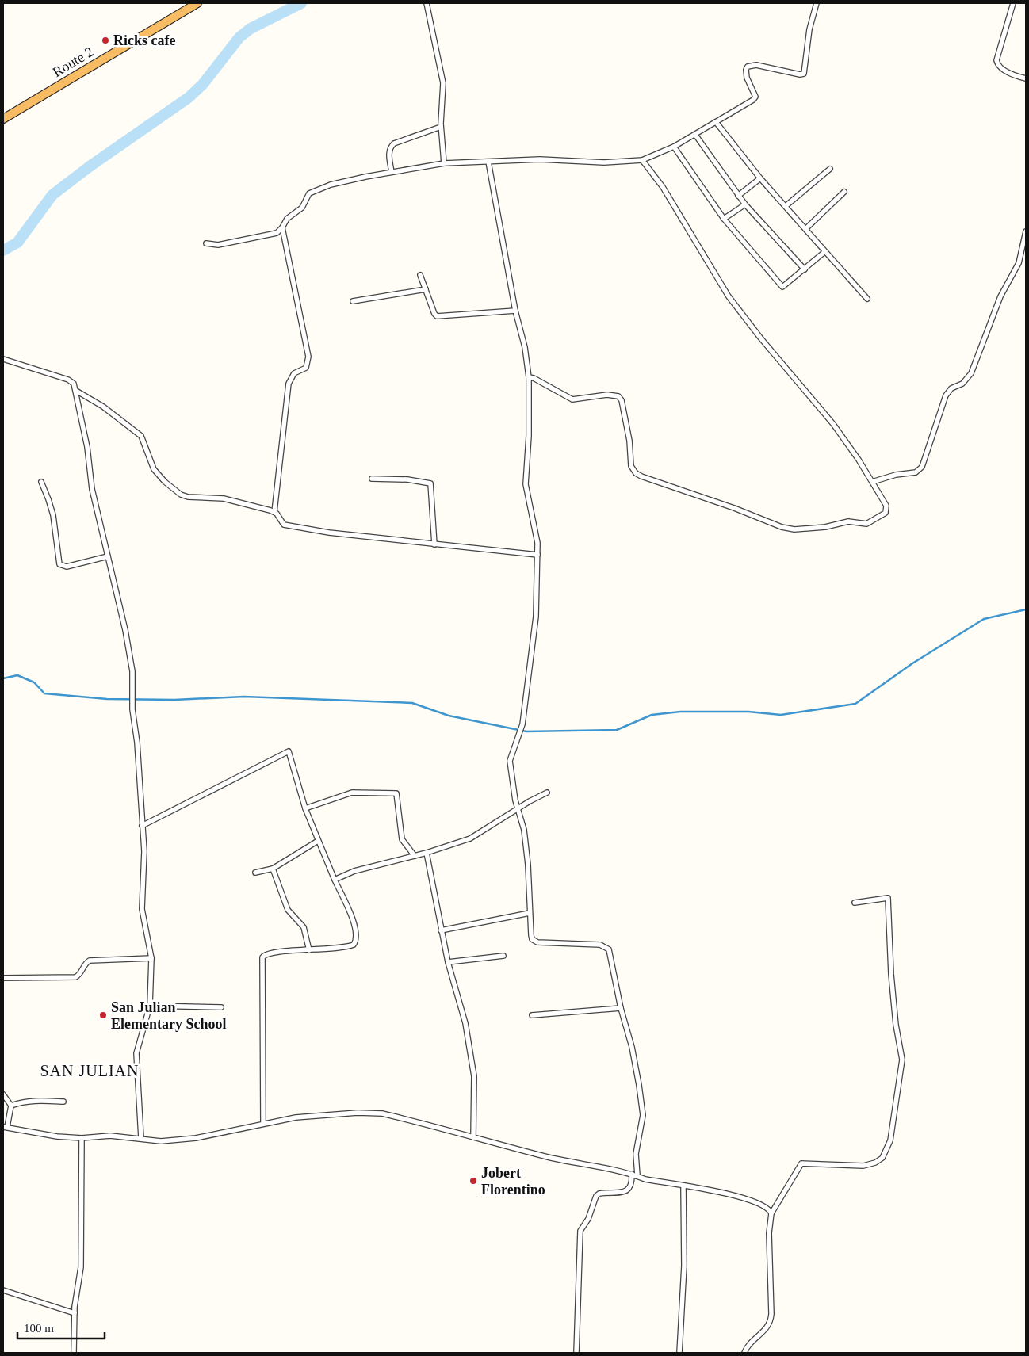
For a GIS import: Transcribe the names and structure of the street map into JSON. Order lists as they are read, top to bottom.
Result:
{
  "streets": {
    "highway": ["Route 2"]
  },
  "districts": ["SAN JULIAN"],
  "places": ["Ricks cafe", "San Julian Elementary School", "Jobert Florentino"],
  "scale_bar": "100 m"
}
